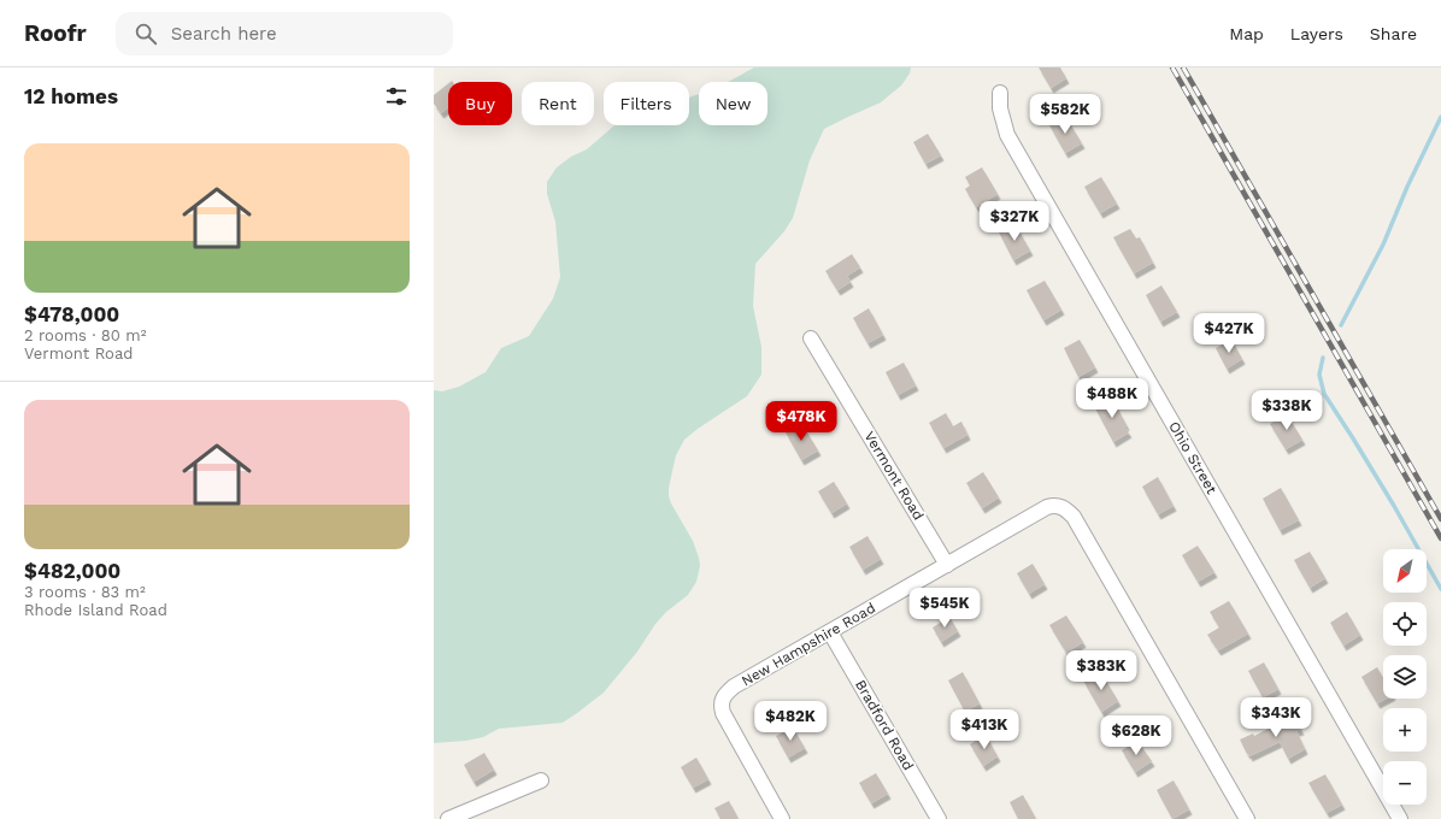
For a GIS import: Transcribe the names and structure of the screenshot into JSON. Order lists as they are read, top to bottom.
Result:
{
  "streets": {
    "street": [
      "Ohio Street",
      "Vermont Road",
      "New Hampshire Road",
      "Bradford Road"
    ]
  },
  "crossings": [
    ["Vermont Road", "New Hampshire Road"],
    ["New Hampshire Road", "Bradford Road"]
  ],
  "north": "bottom left",
  "page": {
    "header": "Roofr",
    "search": "Search here",
    "nav": ["Map", "Layers", "Share"],
    "heading": "12 homes",
    "chip": [
      "Buy",
      "Rent",
      "Filters",
      "New"
    ],
    "price": [
      "$582K",
      "$327K",
      "$427K",
      "$488K",
      "$338K",
      "$478K",
      "$545K",
      "$383K",
      "$343K",
      "$482K",
      "$413K",
      "$628K"
    ],
    "list": [
      {
        "name": "$478,000",
        "note": "2 rooms · 80 m² · Vermont Road"
      },
      {
        "name": "$482,000",
        "note": "3 rooms · 83 m² · Rhode Island Road"
      }
    ],
    "map_buttons": ["+", "−"]
  }
}
